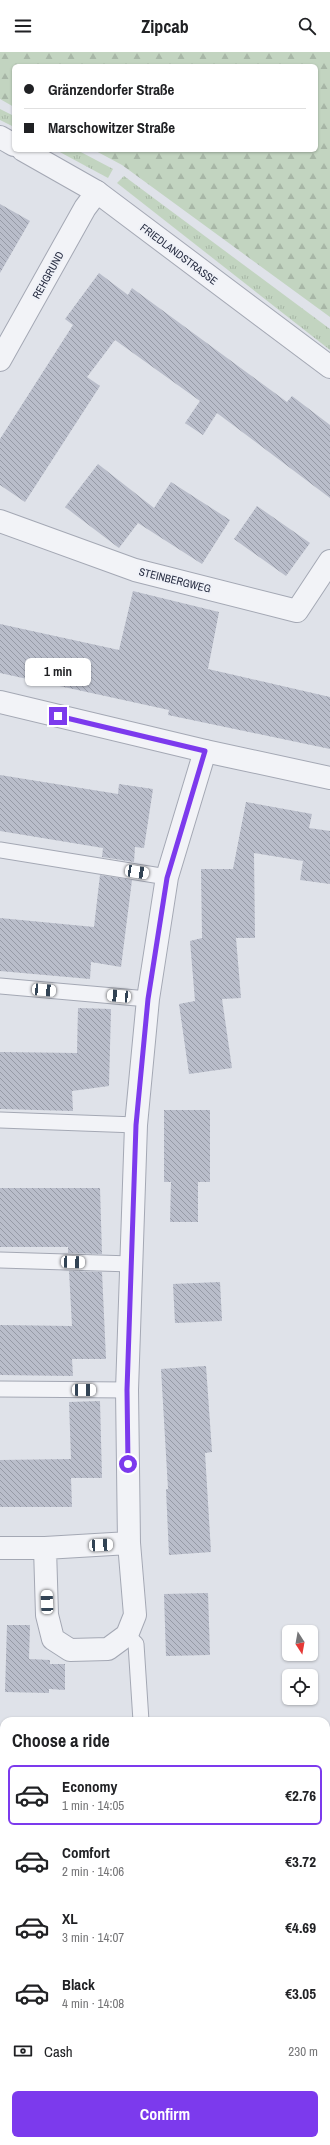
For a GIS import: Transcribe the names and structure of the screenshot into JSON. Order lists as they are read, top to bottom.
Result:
{
  "streets": {
    "street": ["FRIEDLANDSTRASSE", "REHGRUND", "STEINBERGWEG"]
  },
  "crossings": [
    ["FRIEDLANDSTRASSE", "REHGRUND"]
  ],
  "north": "bottom",
  "page": {
    "header": "Zipcab",
    "banner": ["Gränzendorfer Straße", "Marschowitzer Straße"],
    "bubble": "1 min",
    "heading": "Choose a ride",
    "list": [
      {
        "name": "Economy",
        "note": "1 min · 14:05",
        "value": "€2.76"
      },
      {
        "name": "Comfort",
        "note": "2 min · 14:06",
        "value": "€3.72"
      },
      {
        "name": "XL",
        "note": "3 min · 14:07",
        "value": "€4.69"
      },
      {
        "name": "Black",
        "note": "4 min · 14:08",
        "value": "€3.05"
      }
    ],
    "pay": ["Cash", "230 m"],
    "buttons": "Confirm"
  }
}
